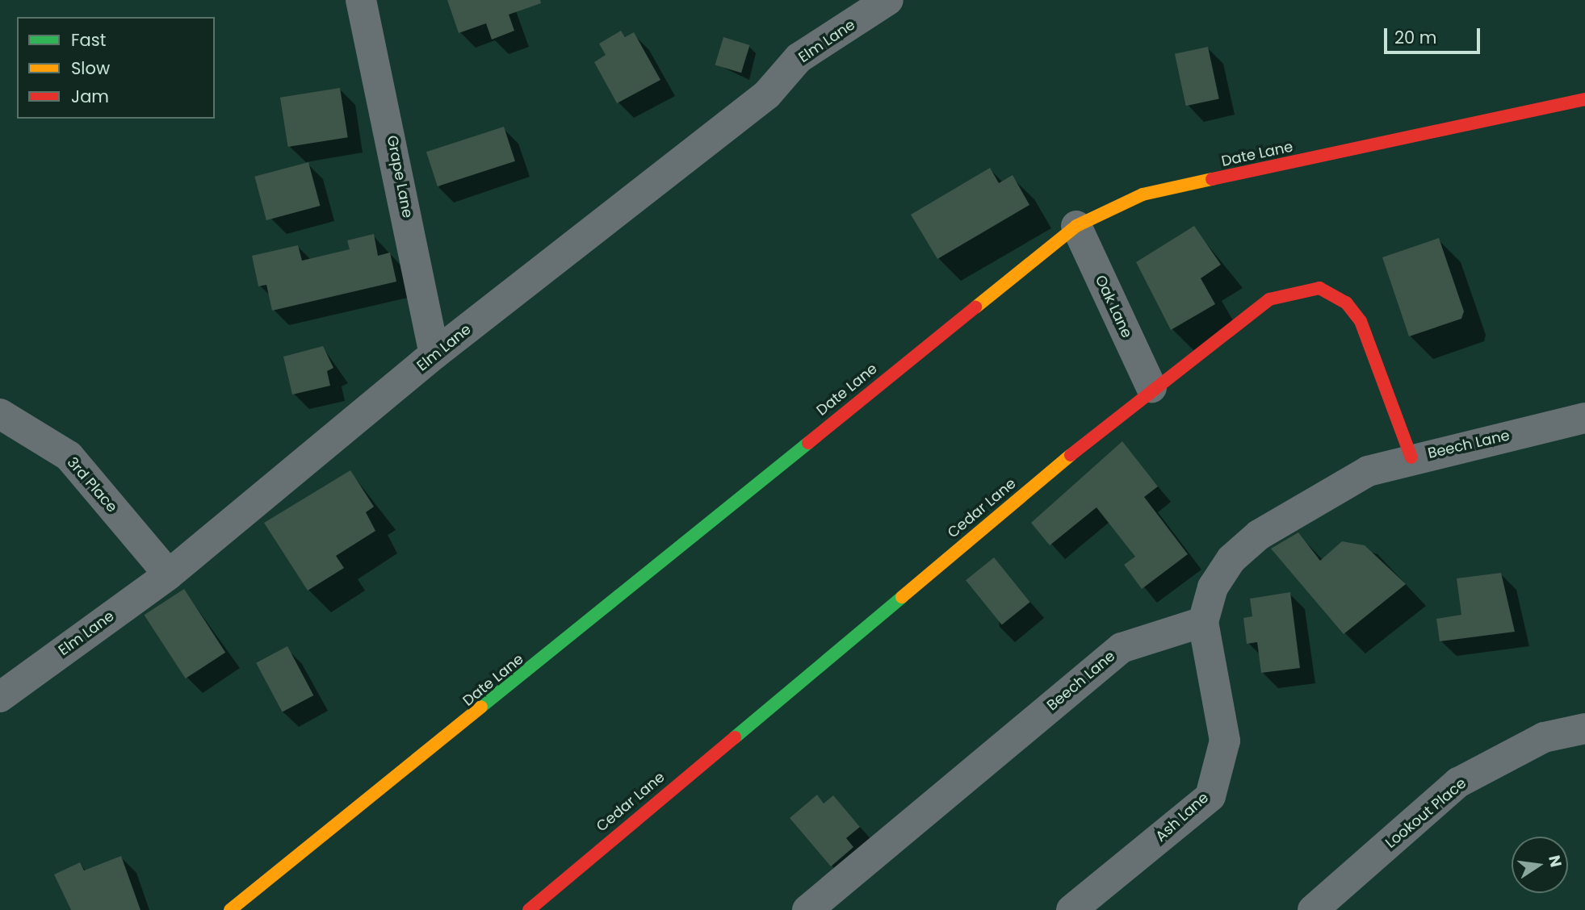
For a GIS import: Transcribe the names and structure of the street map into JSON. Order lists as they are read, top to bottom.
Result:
{
  "streets": {
    "street": [
      "Elm Lane",
      "Date Lane",
      "Grape Lane",
      "Oak Lane",
      "Beech Lane",
      "3rd Place",
      "Cedar Lane",
      "Lookout Place",
      "Ash Lane"
    ]
  },
  "crossings": [
    ["Elm Lane", "Grape Lane"],
    ["Elm Lane", "3rd Place"],
    ["Date Lane", "Oak Lane"],
    ["Oak Lane", "Cedar Lane"],
    ["Beech Lane", "Cedar Lane"],
    ["Beech Lane", "Ash Lane"]
  ],
  "legend": ["Fast", "Slow", "Jam"],
  "scale_bar": "20 m",
  "north": "right"
}
